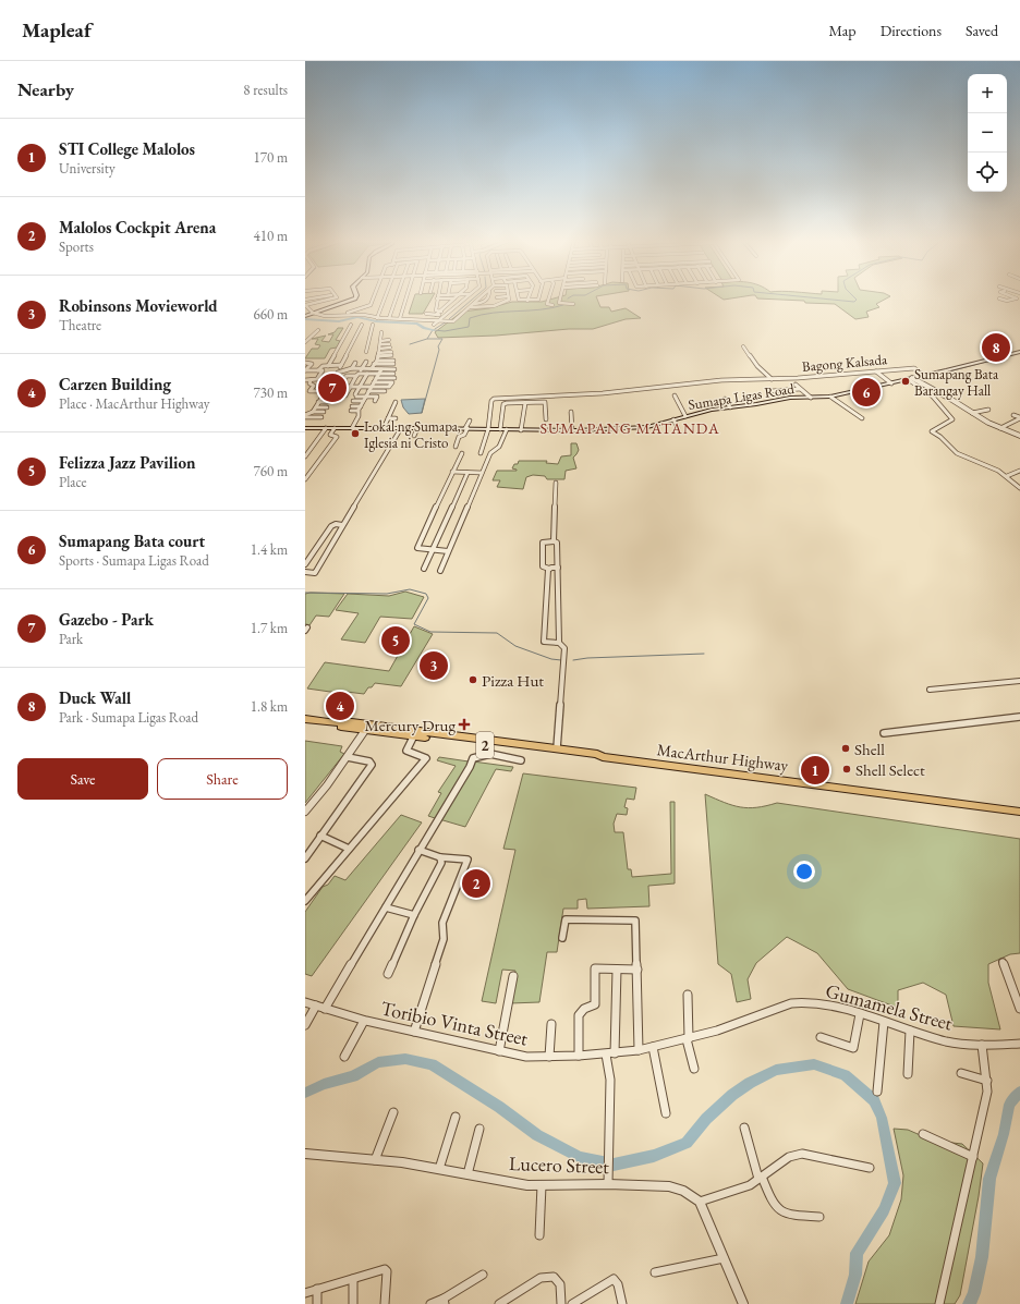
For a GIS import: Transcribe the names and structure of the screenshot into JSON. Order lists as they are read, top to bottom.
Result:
{
  "streets": {
    "highway": ["2", "MacArthur Highway"],
    "main road": ["Sumapa Ligas Road"],
    "street": [
      "Bagong Kalsada",
      "Gumamela Street",
      "Toribio Vinta Street",
      "Lucero Street"
    ]
  },
  "crossings": [
    ["Bagong Kalsada", "Sumapa Ligas Road"],
    ["Gumamela Street", "Toribio Vinta Street"]
  ],
  "districts": ["SUMAPANG MATANDA"],
  "places": {
    "other": [
      "Sumapang Bata Barangay Hall",
      "Lokal ng Sumapa, Iglesia ni Cristo",
      "Pizza Hut",
      "Shell",
      "Shell Select"
    ],
    "health": ["Mercury Drug"]
  },
  "page": {
    "header": "Mapleaf",
    "nav": ["Map", "Directions", "Saved"],
    "heading": ["Nearby", "8 results"],
    "map_buttons": ["+", "−"],
    "list": [
      {
        "mark": "1",
        "name": "STI College Malolos",
        "note": "University",
        "value": "170 m"
      },
      {
        "mark": "2",
        "name": "Malolos Cockpit Arena",
        "note": "Sports",
        "value": "410 m"
      },
      {
        "mark": "3",
        "name": "Robinsons Movieworld",
        "note": "Theatre",
        "value": "660 m"
      },
      {
        "mark": "4",
        "name": "Carzen Building",
        "note": "Place · MacArthur Highway",
        "value": "730 m"
      },
      {
        "mark": "5",
        "name": "Felizza Jazz Pavilion",
        "note": "Place",
        "value": "760 m"
      },
      {
        "mark": "6",
        "name": "Sumapang Bata court",
        "note": "Sports · Sumapa Ligas Road",
        "value": "1.4 km"
      },
      {
        "mark": "7",
        "name": "Gazebo - Park",
        "note": "Park",
        "value": "1.7 km"
      },
      {
        "mark": "8",
        "name": "Duck Wall",
        "note": "Park · Sumapa Ligas Road",
        "value": "1.8 km"
      }
    ],
    "pins": [
      "8",
      "7",
      "6",
      "5",
      "3",
      "4",
      "1",
      "2"
    ],
    "buttons": ["Save", "Share"]
  }
}
